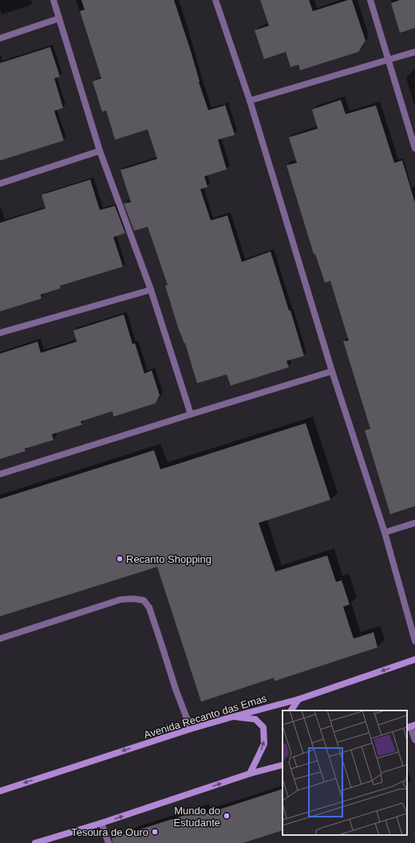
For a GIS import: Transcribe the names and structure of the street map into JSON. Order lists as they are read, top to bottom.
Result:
{
  "streets": {
    "main road": ["Avenida Recanto das Emas"]
  },
  "one_way": ["Avenida Recanto das Emas"],
  "places": ["Recanto Shopping", "Mundo do Estudante", "Tesoura de Ouro"]
}
